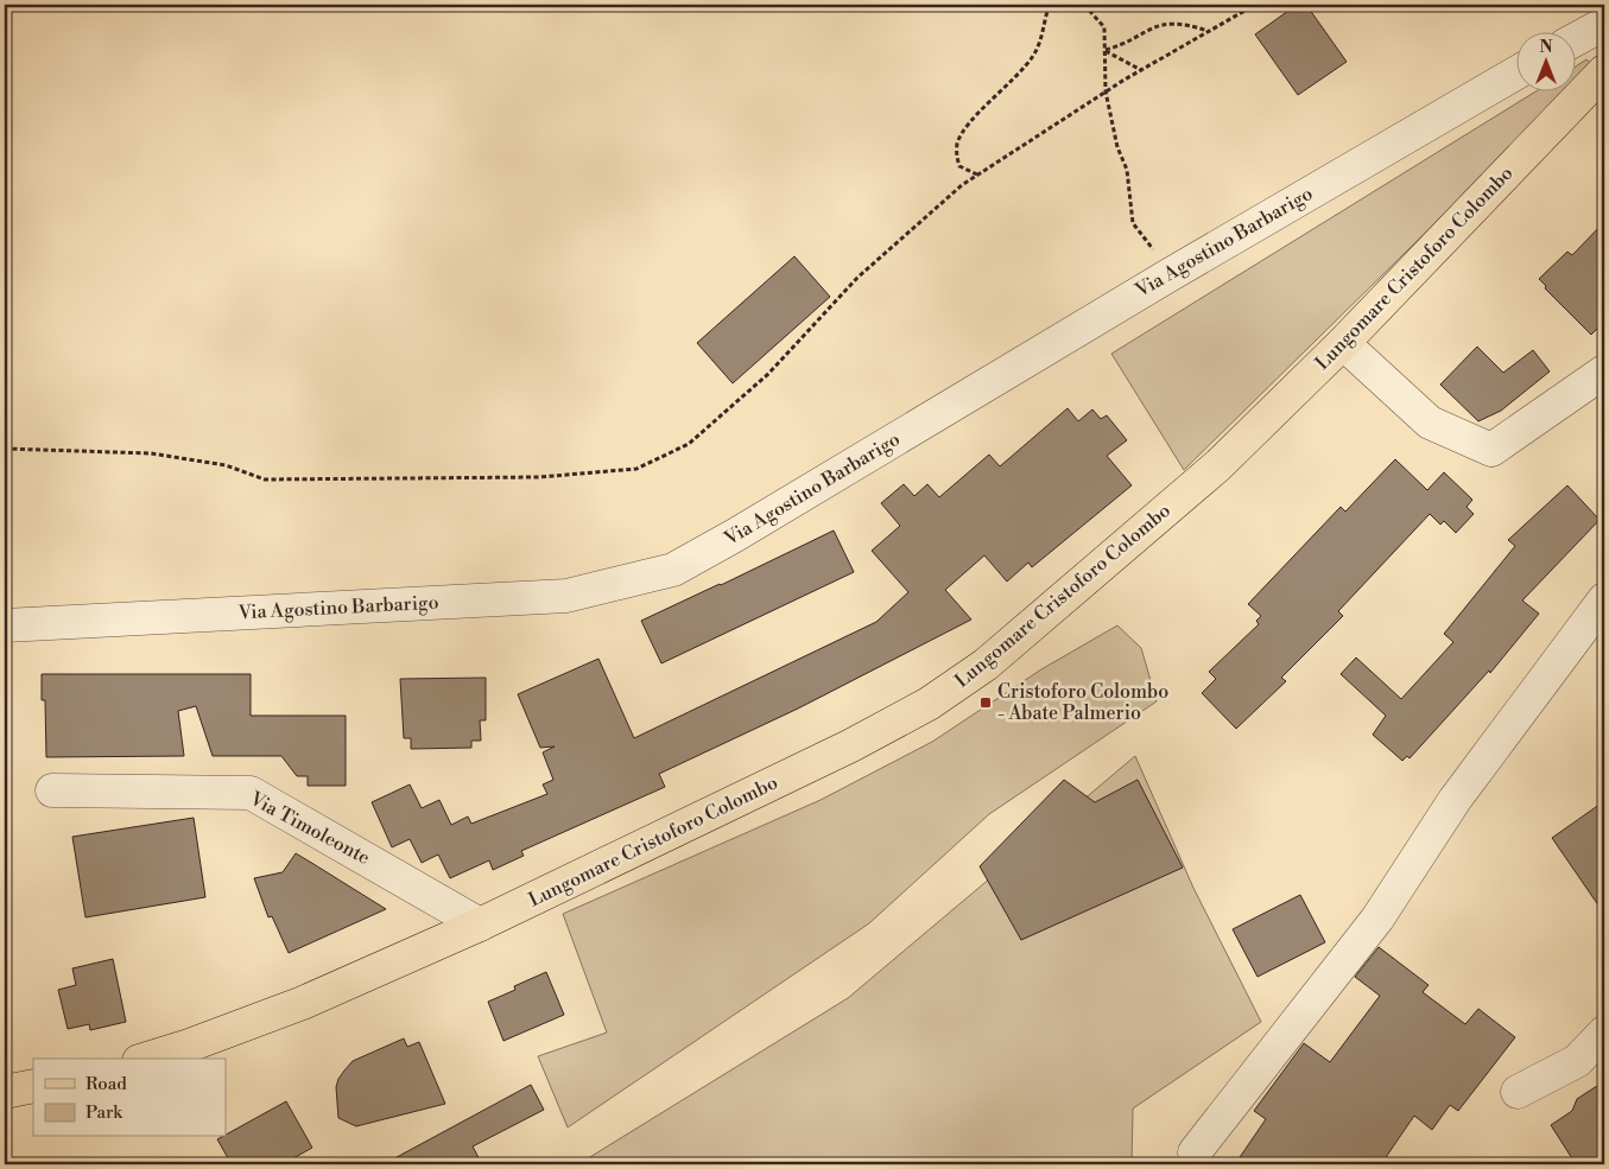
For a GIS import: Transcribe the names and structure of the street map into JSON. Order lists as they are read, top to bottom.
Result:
{
  "streets": {
    "main road": ["Lungomare Cristoforo Colombo"],
    "street": ["Via Agostino Barbarigo", "Via Timoleonte"]
  },
  "crossings": [
    ["Lungomare Cristoforo Colombo", "Via Timoleonte"]
  ],
  "places": {
    "transit": ["Cristoforo Colombo - Abate Palmerio"]
  },
  "legend": ["Road", "Park"],
  "north": "top"
}
